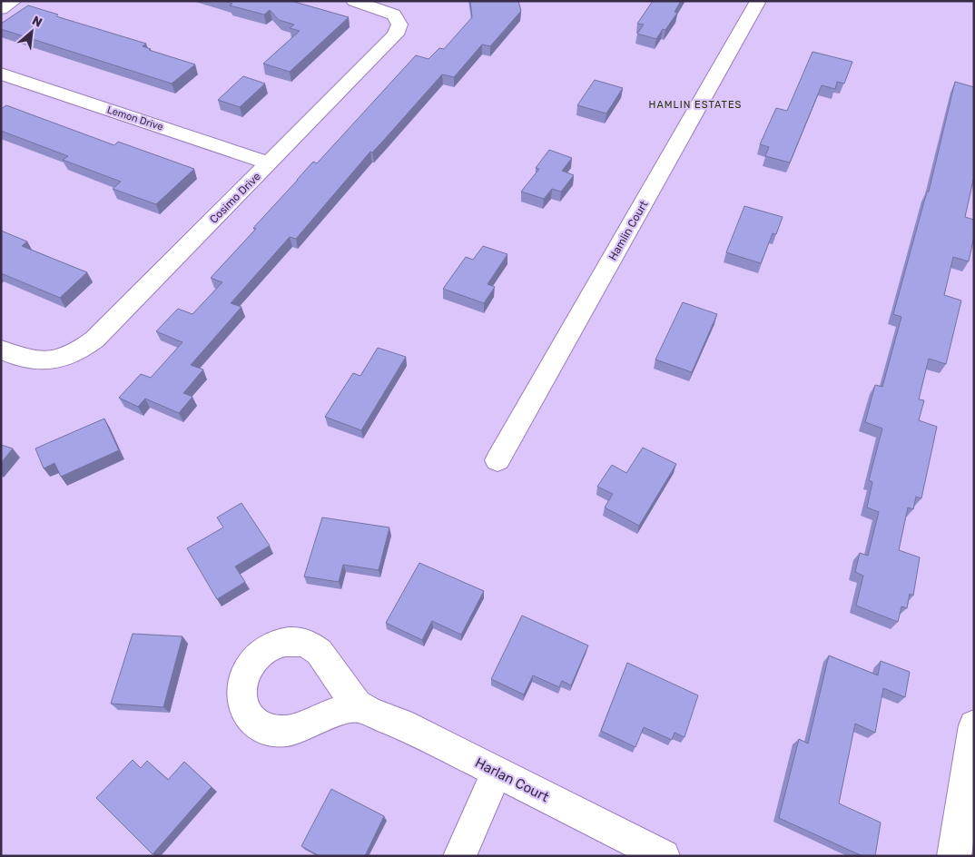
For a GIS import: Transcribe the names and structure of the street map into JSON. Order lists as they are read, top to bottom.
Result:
{
  "streets": {
    "street": [
      "Lemon Drive",
      "Cosimo Drive",
      "Hamlin Court",
      "Harlan Court"
    ]
  },
  "crossings": [
    ["Lemon Drive", "Cosimo Drive"]
  ],
  "districts": ["HAMLIN ESTATES"],
  "north": "top right"
}
